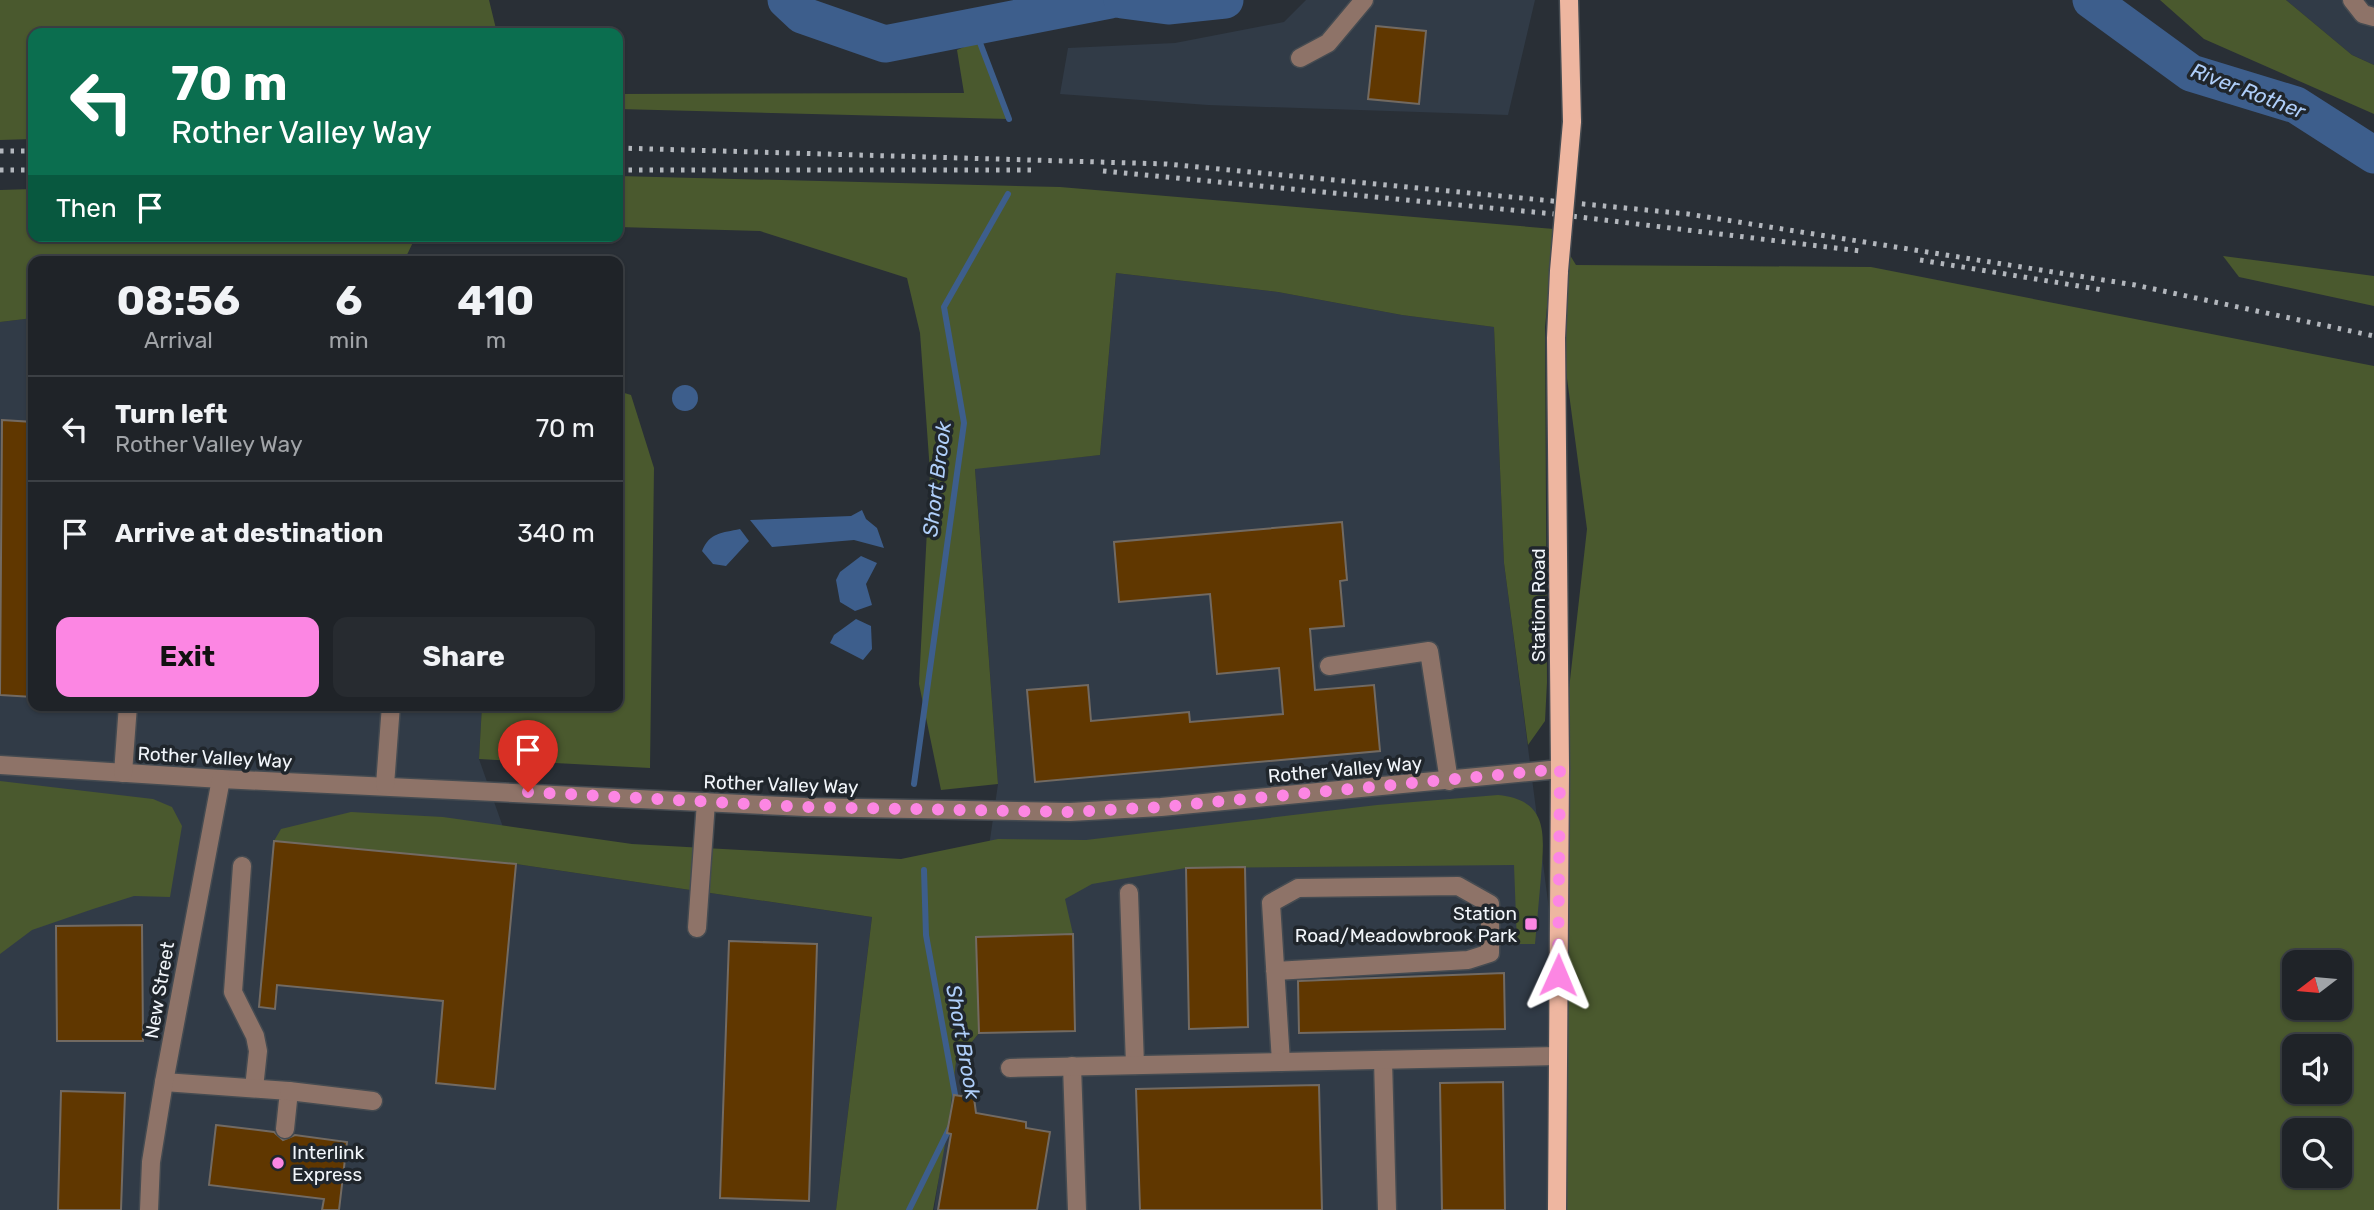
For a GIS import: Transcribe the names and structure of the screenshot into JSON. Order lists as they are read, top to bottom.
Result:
{
  "streets": {
    "main road": ["Station Road"],
    "street": ["Rother Valley Way", "New Street"]
  },
  "crossings": [
    ["Station Road", "Rother Valley Way"],
    ["Rother Valley Way", "New Street"]
  ],
  "water": ["River Rother", "Short Brook"],
  "places": {
    "transit": ["Station Road/Meadowbrook Park"],
    "other": ["Interlink Express"]
  },
  "north": "left",
  "page": {
    "turn": ["70 m", "Rother Valley Way"],
    "then": "Then",
    "eta": [
      "08:56",
      "Arrival",
      "6",
      "min",
      "410",
      "m"
    ],
    "list": [
      {
        "name": "Turn left",
        "note": "Rother Valley Way",
        "value": "70 m"
      },
      {
        "name": "Arrive at destination",
        "value": "340 m"
      }
    ],
    "buttons": ["Exit", "Share"]
  }
}
